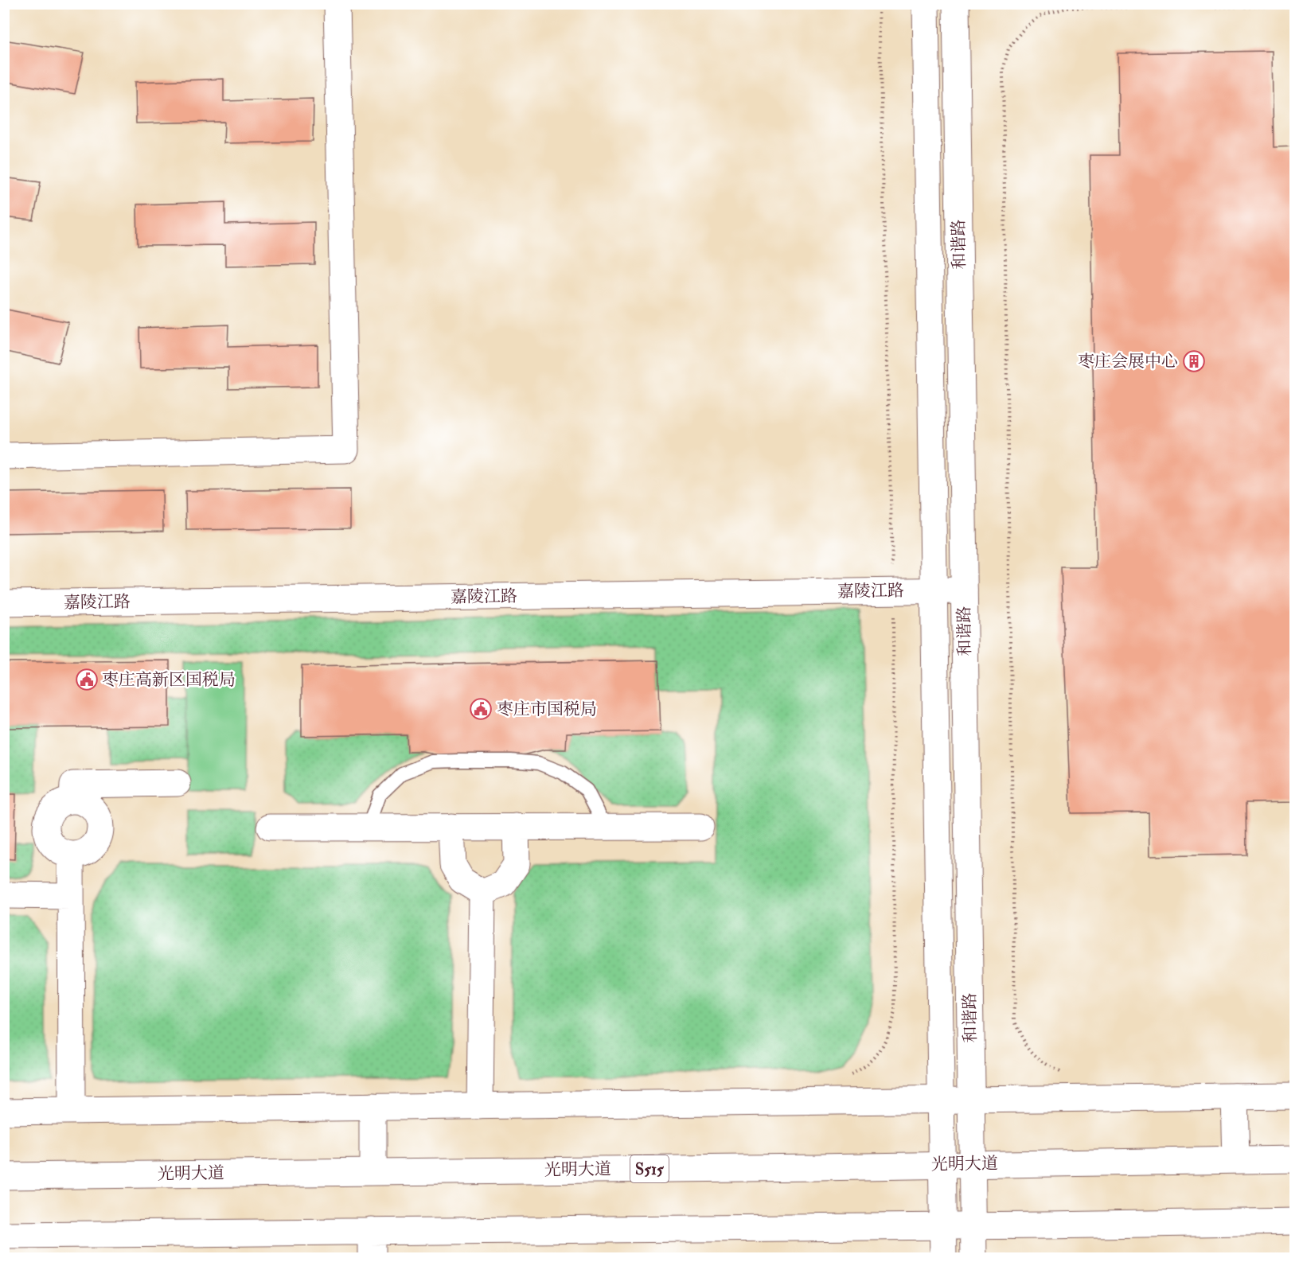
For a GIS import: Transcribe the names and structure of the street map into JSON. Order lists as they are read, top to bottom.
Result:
{
  "streets": {
    "main road": [
      "和谐路",
      "嘉陵江路",
      "光明大道",
      "S515"
    ]
  },
  "crossings": [
    ["和谐路", "嘉陵江路"],
    ["和谐路", "光明大道"]
  ],
  "places": {
    "building": ["枣庄会展中心"],
    "public building": ["枣庄高新区国税局", "枣庄市国税局"]
  }
}
